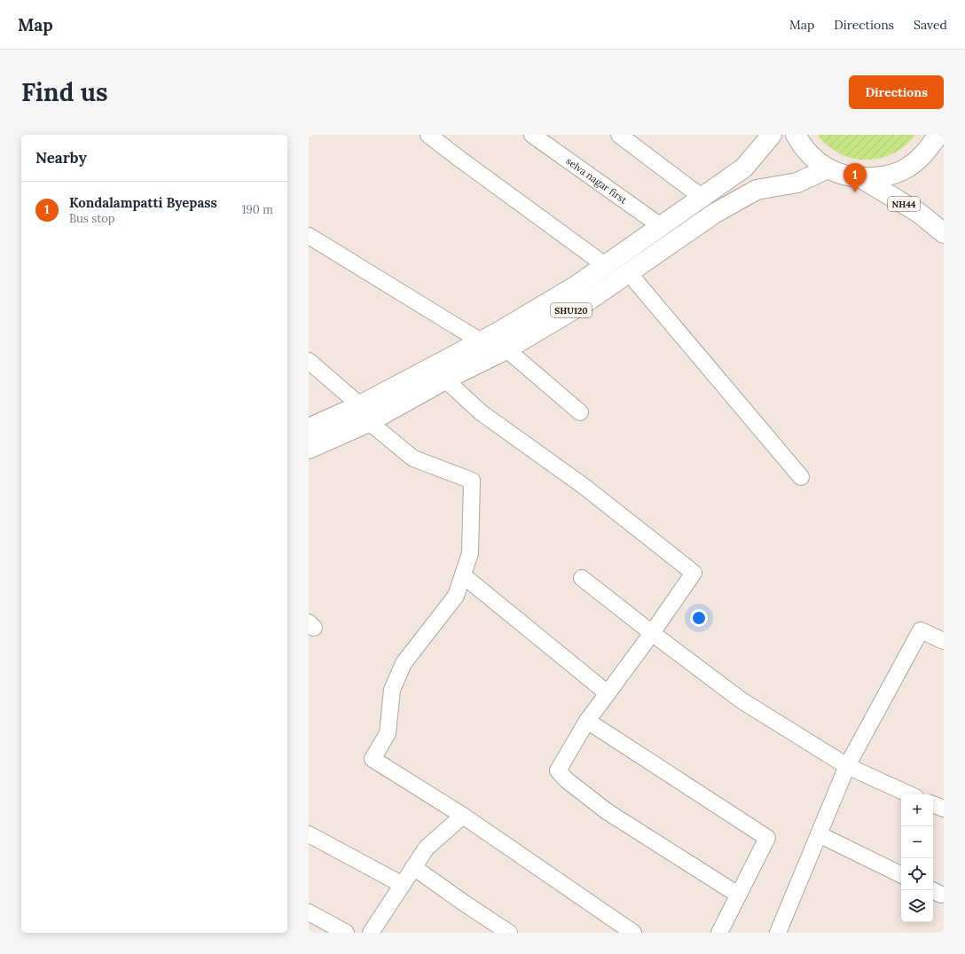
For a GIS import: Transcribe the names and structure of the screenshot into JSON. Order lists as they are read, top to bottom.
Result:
{
  "streets": {
    "main road": ["NH44", "SHU120"],
    "street": ["selva nagar first"]
  },
  "crossings": [
    ["selva nagar first", "SHU120"],
    ["NH44", "SHU120"]
  ],
  "page": {
    "header": "Map",
    "nav": ["Map", "Directions", "Saved"],
    "buttons": "Directions",
    "title": "Find us",
    "heading": "Nearby",
    "pins": "1",
    "list": [
      {
        "mark": "1",
        "name": "Kondalampatti Byepass",
        "note": "Bus stop",
        "value": "190 m"
      }
    ],
    "map_buttons": ["+", "−"]
  }
}
